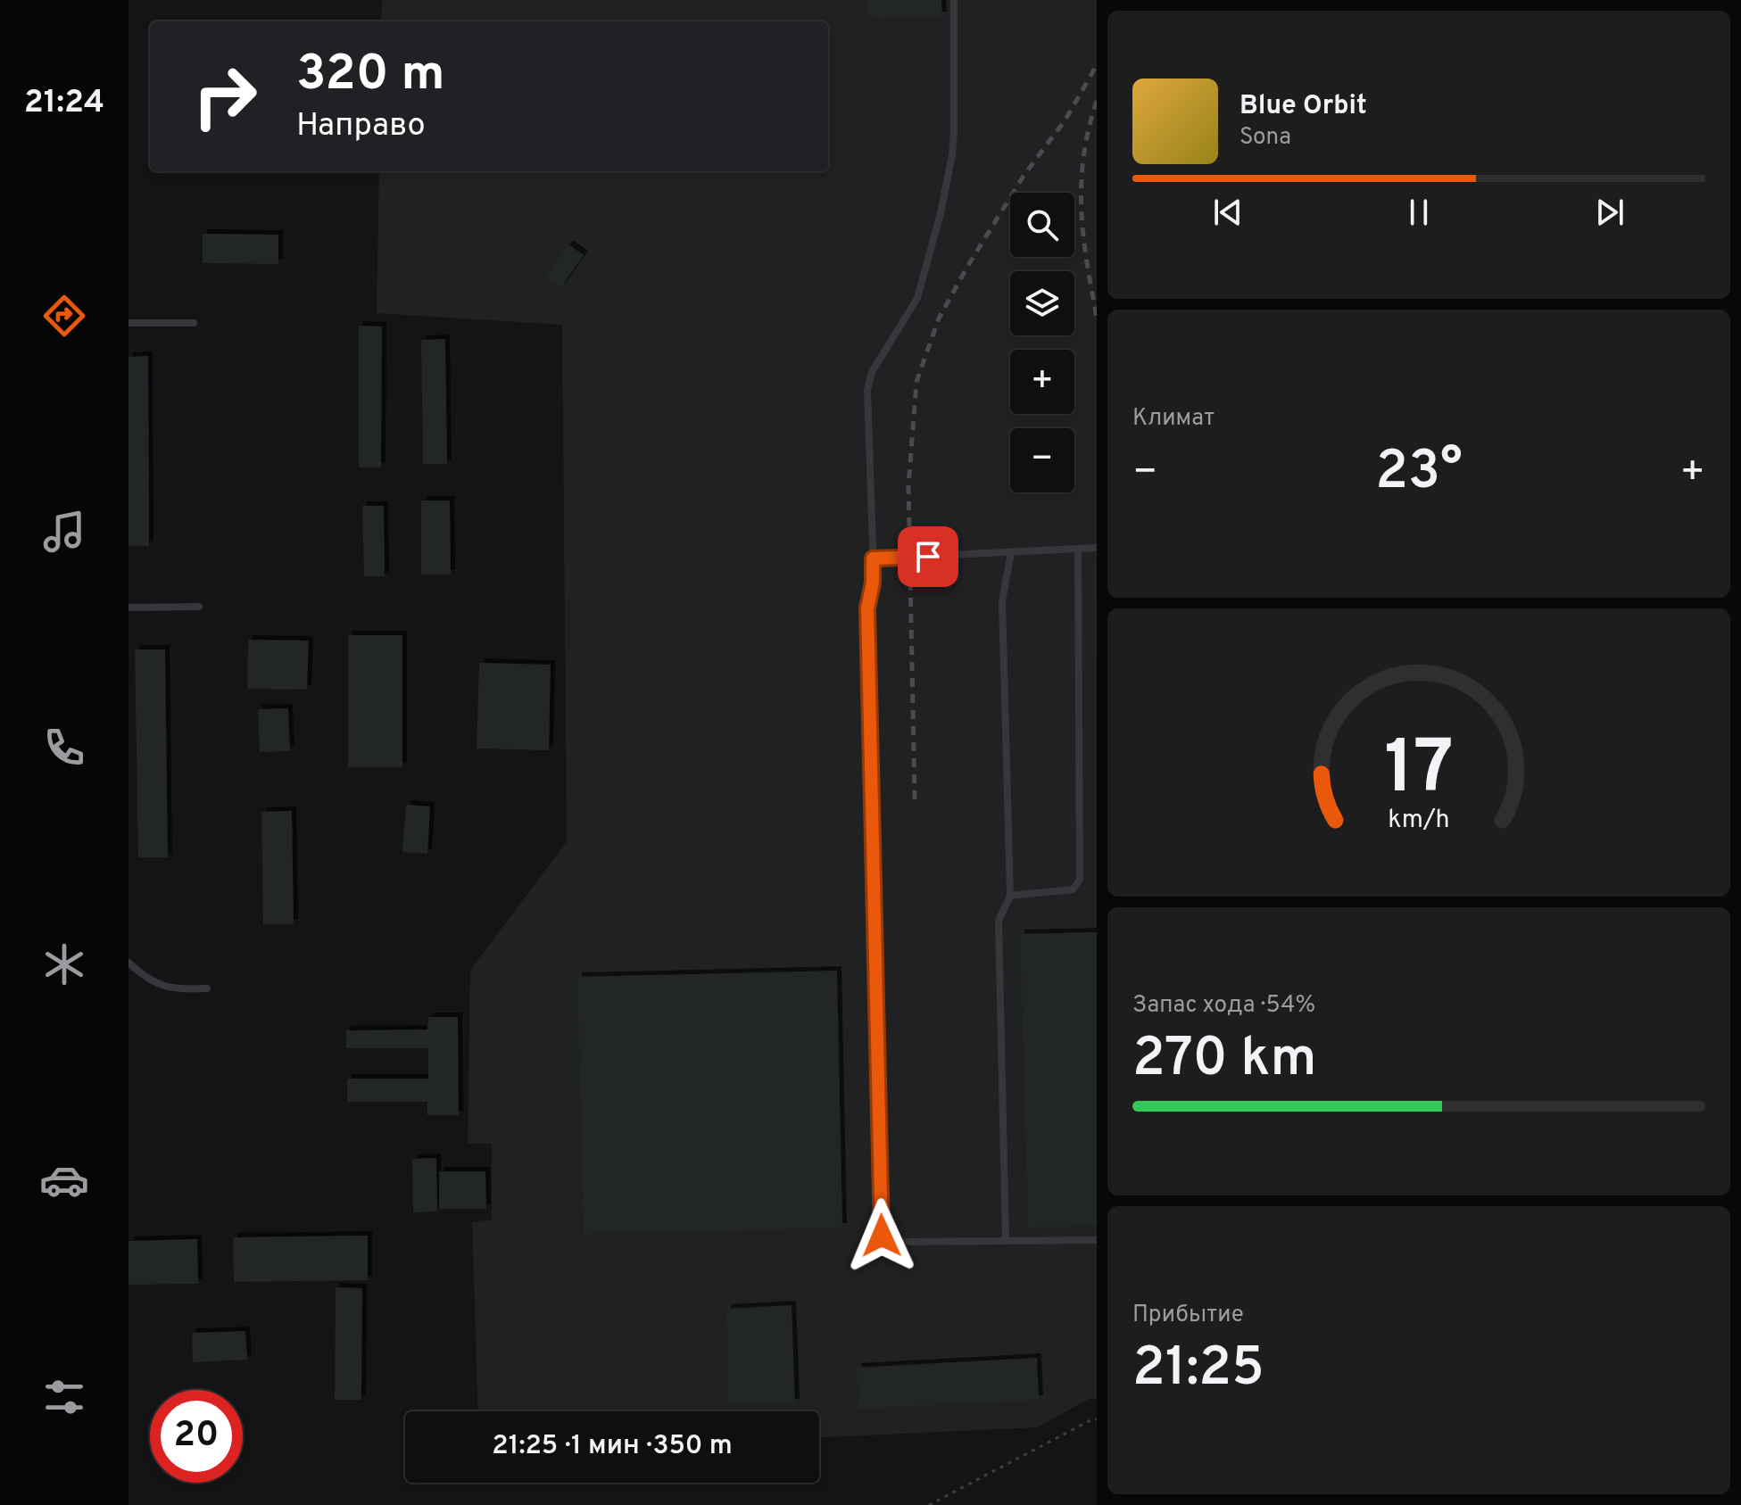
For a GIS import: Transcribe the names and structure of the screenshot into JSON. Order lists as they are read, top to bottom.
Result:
{
  "page": {
    "tabs": "21:24",
    "turn": ["320 m", "Направо"],
    "song": ["Blue Orbit", "Sona"],
    "map_buttons": ["+", "−"],
    "tile": [
      "Климат",
      ["Запас хода · 54%", "270 km"],
      ["Прибытие", "21:25"]
    ],
    "heat": ["−", "23°", "+"],
    "limit": "20",
    "trip": "21:25 · 1 мин · 350 m",
    "gauge": ["17", "km/h"]
  }
}
